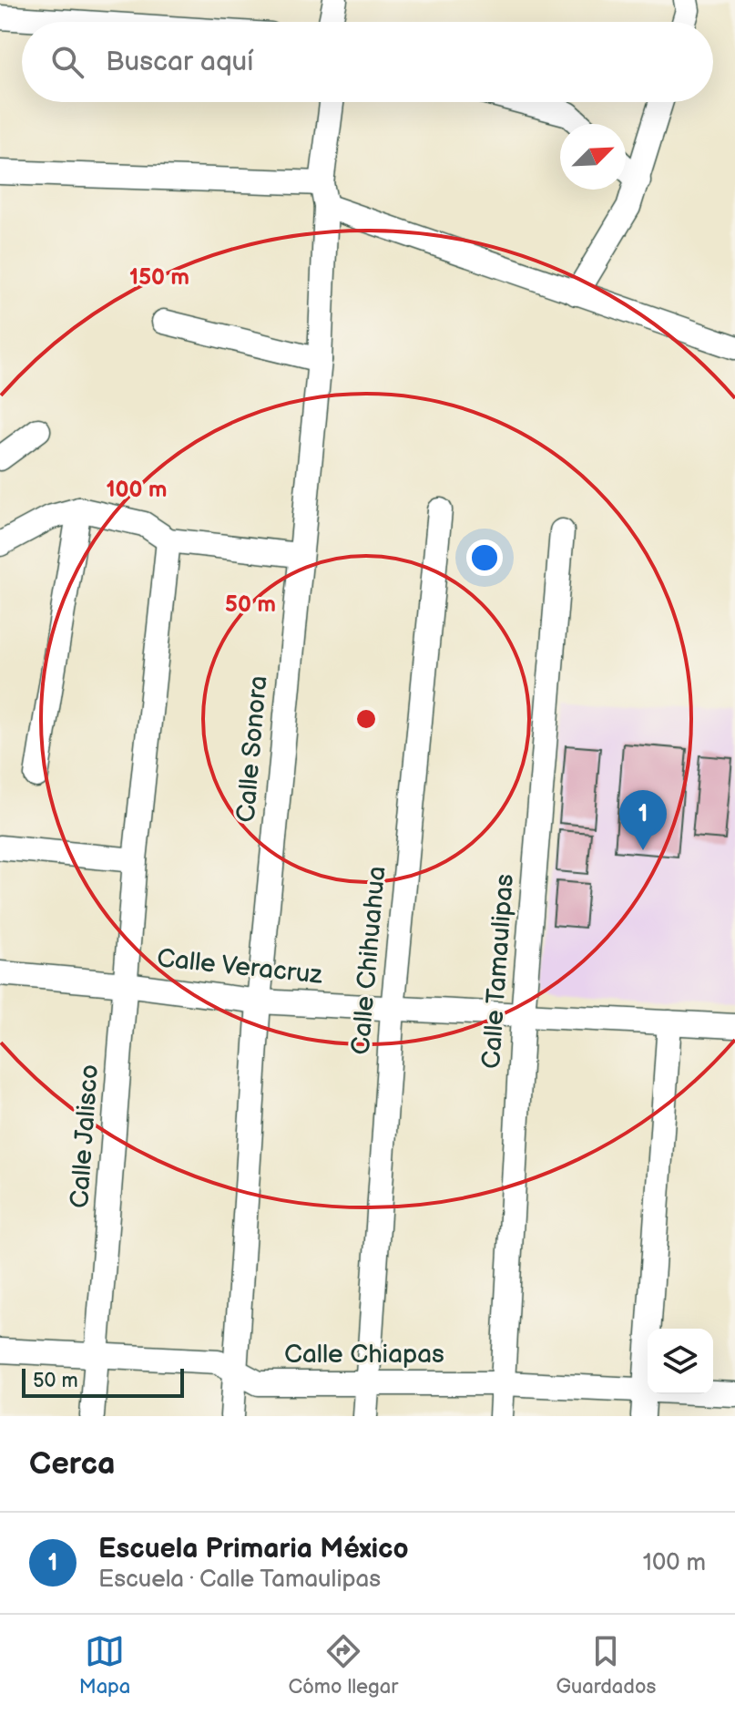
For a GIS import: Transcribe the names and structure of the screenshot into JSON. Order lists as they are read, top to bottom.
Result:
{
  "streets": {
    "street": [
      "Calle Sonora",
      "Calle Chihuahua",
      "Calle Veracruz",
      "Calle Tamaulipas",
      "Calle Jalisco",
      "Calle Chiapas"
    ]
  },
  "crossings": [
    ["Calle Sonora", "Calle Veracruz"],
    ["Calle Sonora", "Calle Chiapas"],
    ["Calle Chihuahua", "Calle Veracruz"],
    ["Calle Chihuahua", "Calle Chiapas"],
    ["Calle Veracruz", "Calle Tamaulipas"],
    ["Calle Veracruz", "Calle Jalisco"],
    ["Calle Tamaulipas", "Calle Chiapas"],
    ["Calle Jalisco", "Calle Chiapas"]
  ],
  "scale_bar": "50 m",
  "north": "top right",
  "page": {
    "search": "Buscar aquí",
    "pins": "1",
    "scale": "50 m",
    "heading": "Cerca",
    "list": [
      {
        "mark": "1",
        "name": "Escuela Primaria México",
        "note": "Escuela · Calle Tamaulipas",
        "value": "100 m"
      }
    ],
    "nav": ["Mapa", "Cómo llegar", "Guardados"]
  },
  "rings": ["150 m", "100 m", "50 m"]
}
